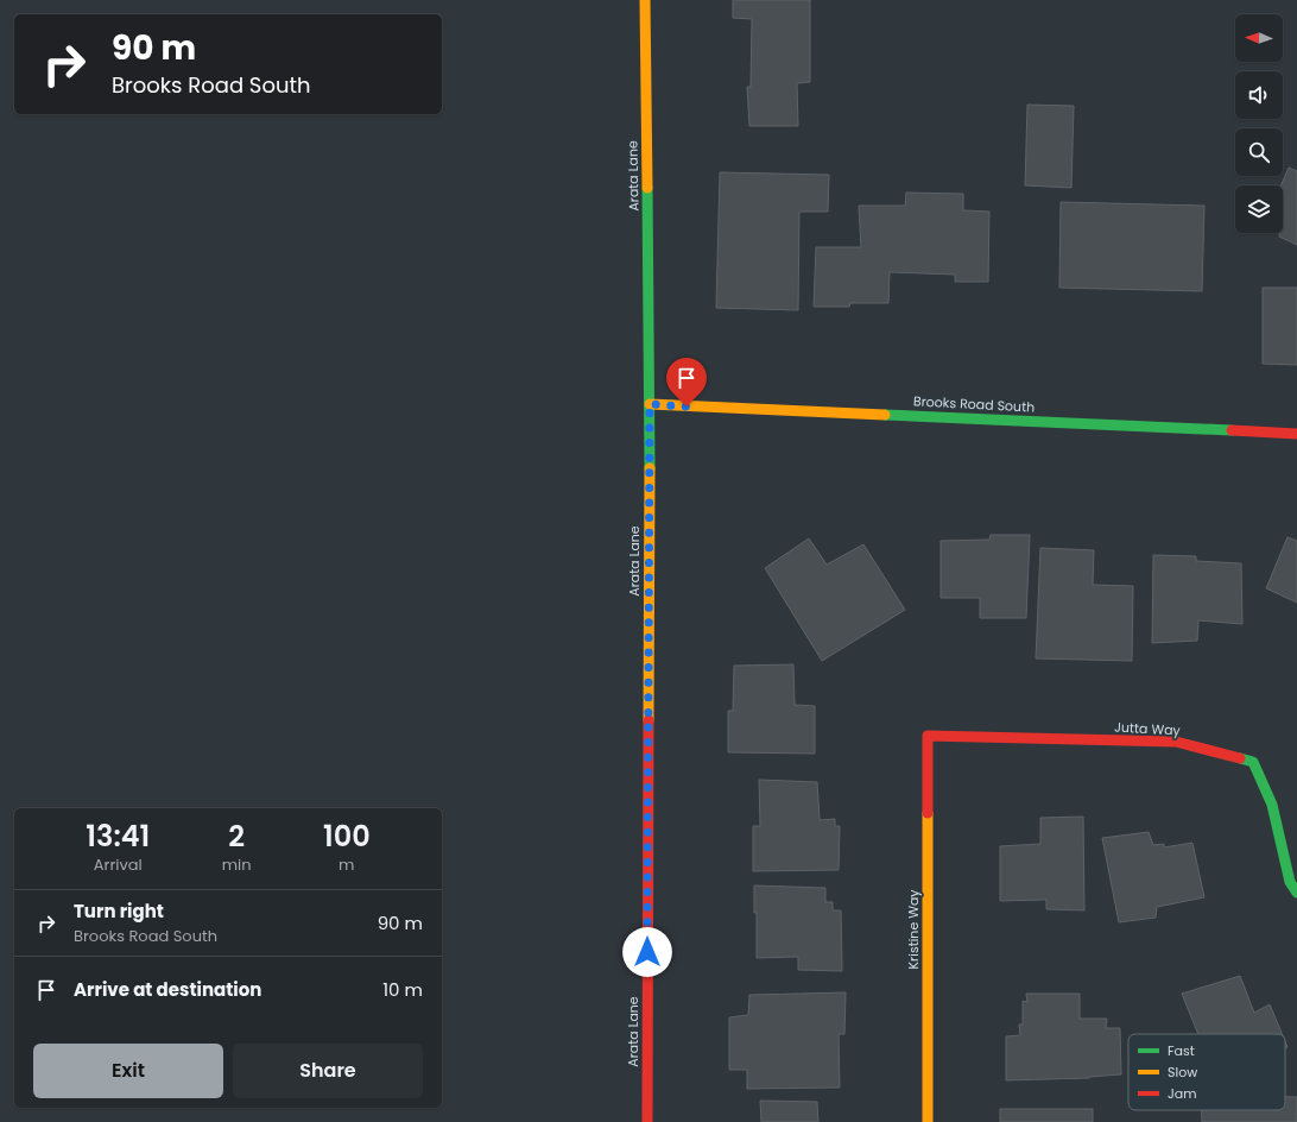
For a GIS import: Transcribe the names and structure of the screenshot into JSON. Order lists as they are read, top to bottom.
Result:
{
  "streets": {
    "street": [
      "Arata Lane",
      "Brooks Road South",
      "Jutta Way",
      "Kristine Way"
    ]
  },
  "crossings": [
    ["Arata Lane", "Brooks Road South"],
    ["Jutta Way", "Kristine Way"]
  ],
  "legend": ["Fast", "Slow", "Jam"],
  "north": "left",
  "page": {
    "turn": ["90 m", "Brooks Road South"],
    "eta": [
      "13:41",
      "Arrival",
      "2",
      "min",
      "100",
      "m"
    ],
    "list": [
      {
        "name": "Turn right",
        "note": "Brooks Road South",
        "value": "90 m"
      },
      {
        "name": "Arrive at destination",
        "value": "10 m"
      }
    ],
    "buttons": ["Exit", "Share"]
  }
}
